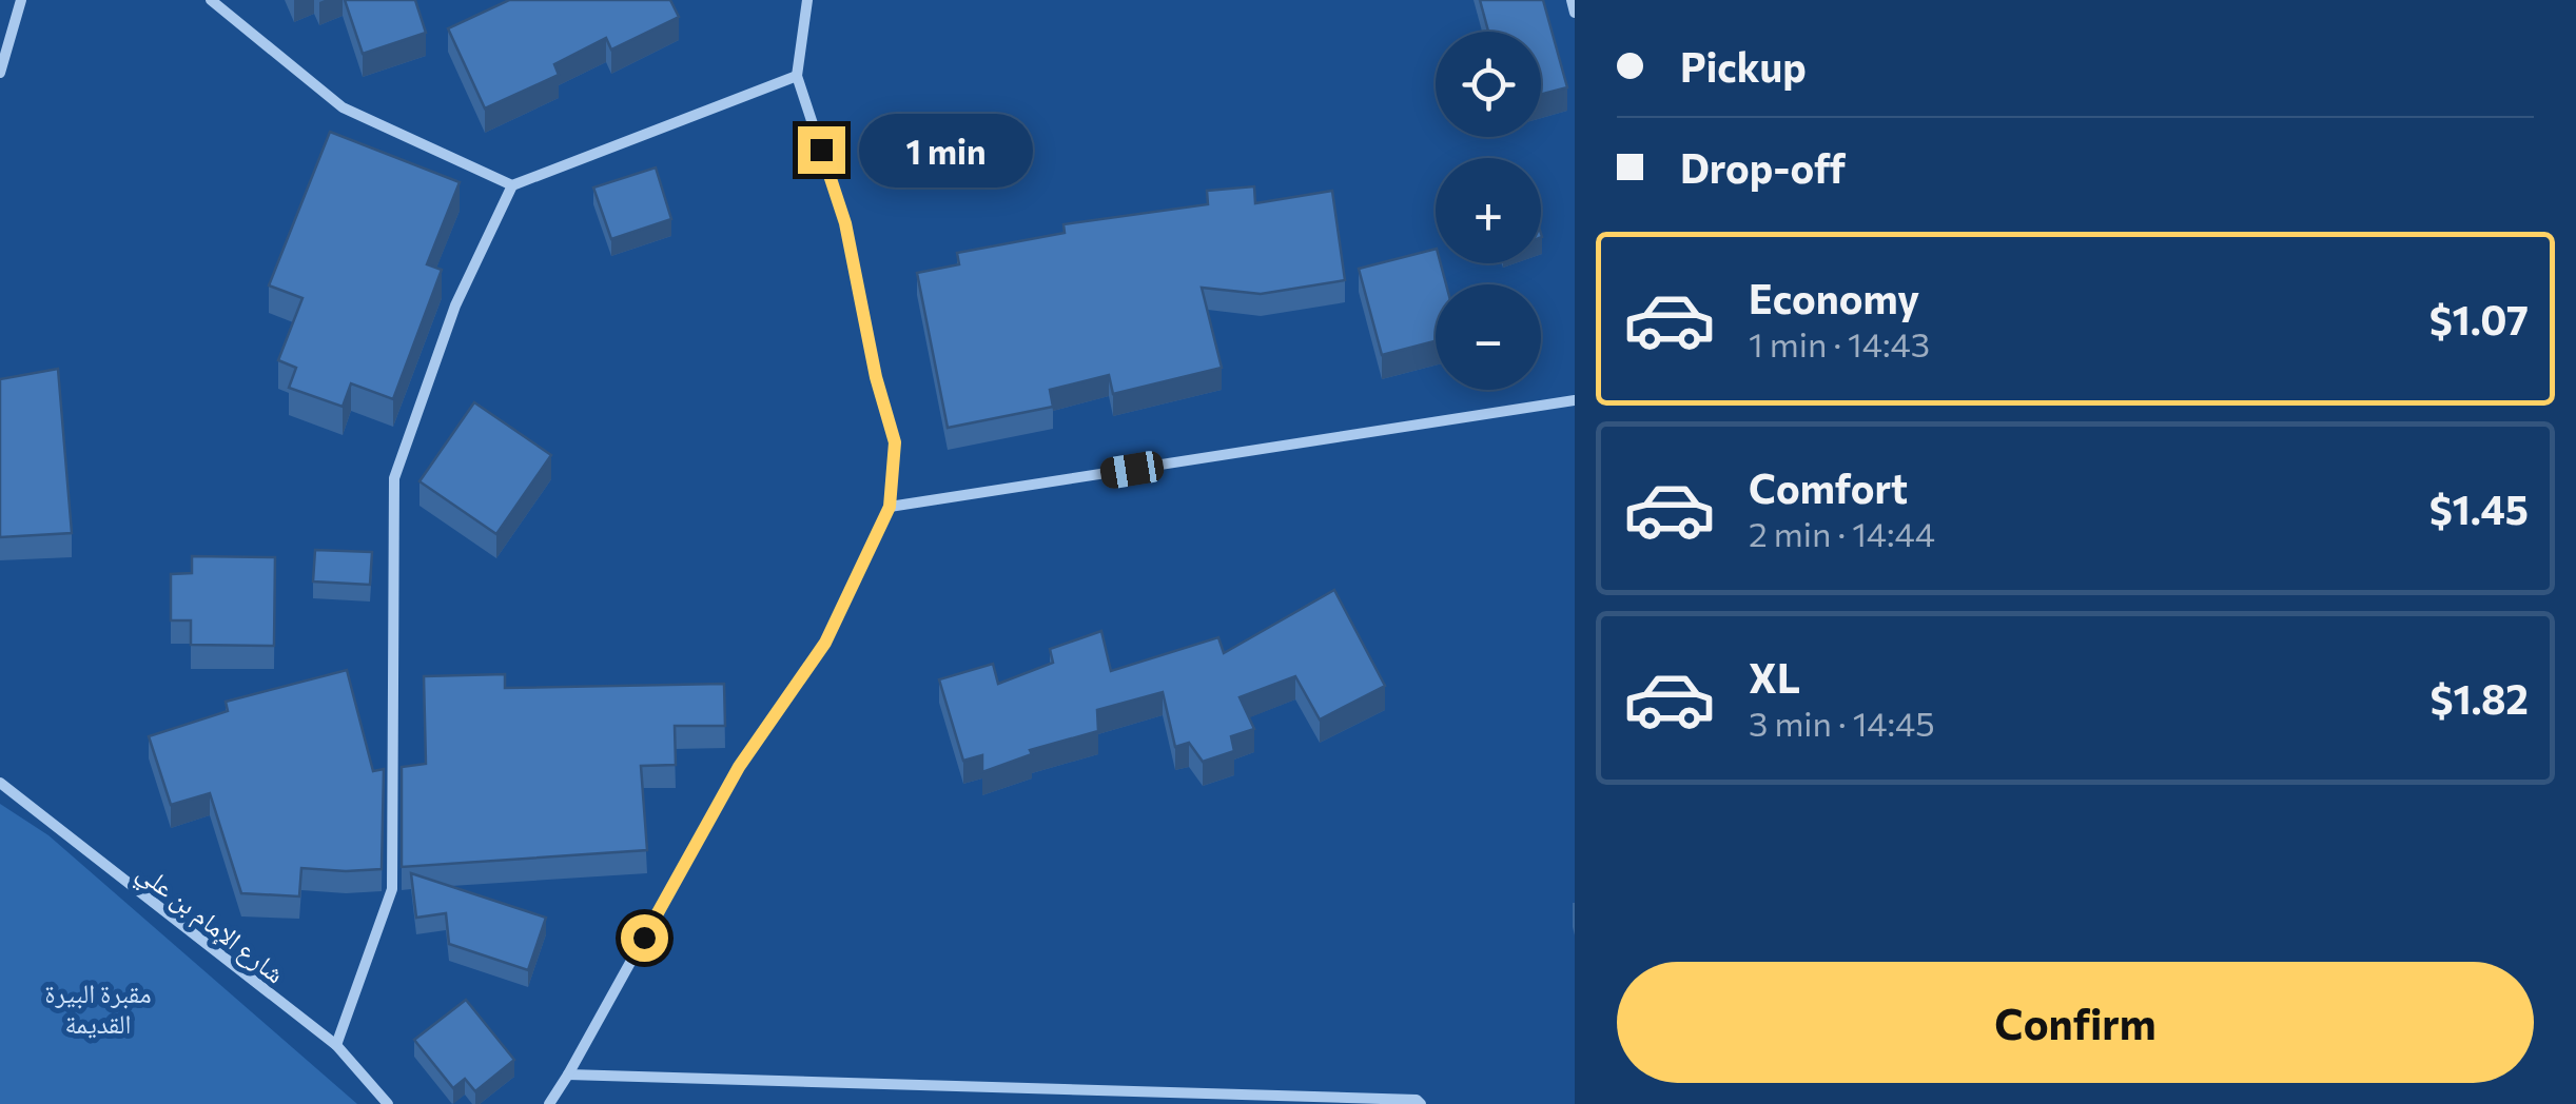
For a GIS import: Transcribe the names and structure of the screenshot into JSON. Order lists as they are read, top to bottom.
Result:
{
  "streets": {
    "street": ["شارع الإمام بن علي"]
  },
  "parks": ["مقبرة البيرة القديمة"],
  "page": {
    "banner": ["Pickup", "Drop-off"],
    "map_buttons": ["+", "−"],
    "bubble": "1 min",
    "list": [
      {
        "name": "Economy",
        "note": "1 min · 14:43",
        "value": "$1.07"
      },
      {
        "name": "Comfort",
        "note": "2 min · 14:44",
        "value": "$1.45"
      },
      {
        "name": "XL",
        "note": "3 min · 14:45",
        "value": "$1.82"
      }
    ],
    "buttons": "Confirm"
  }
}
